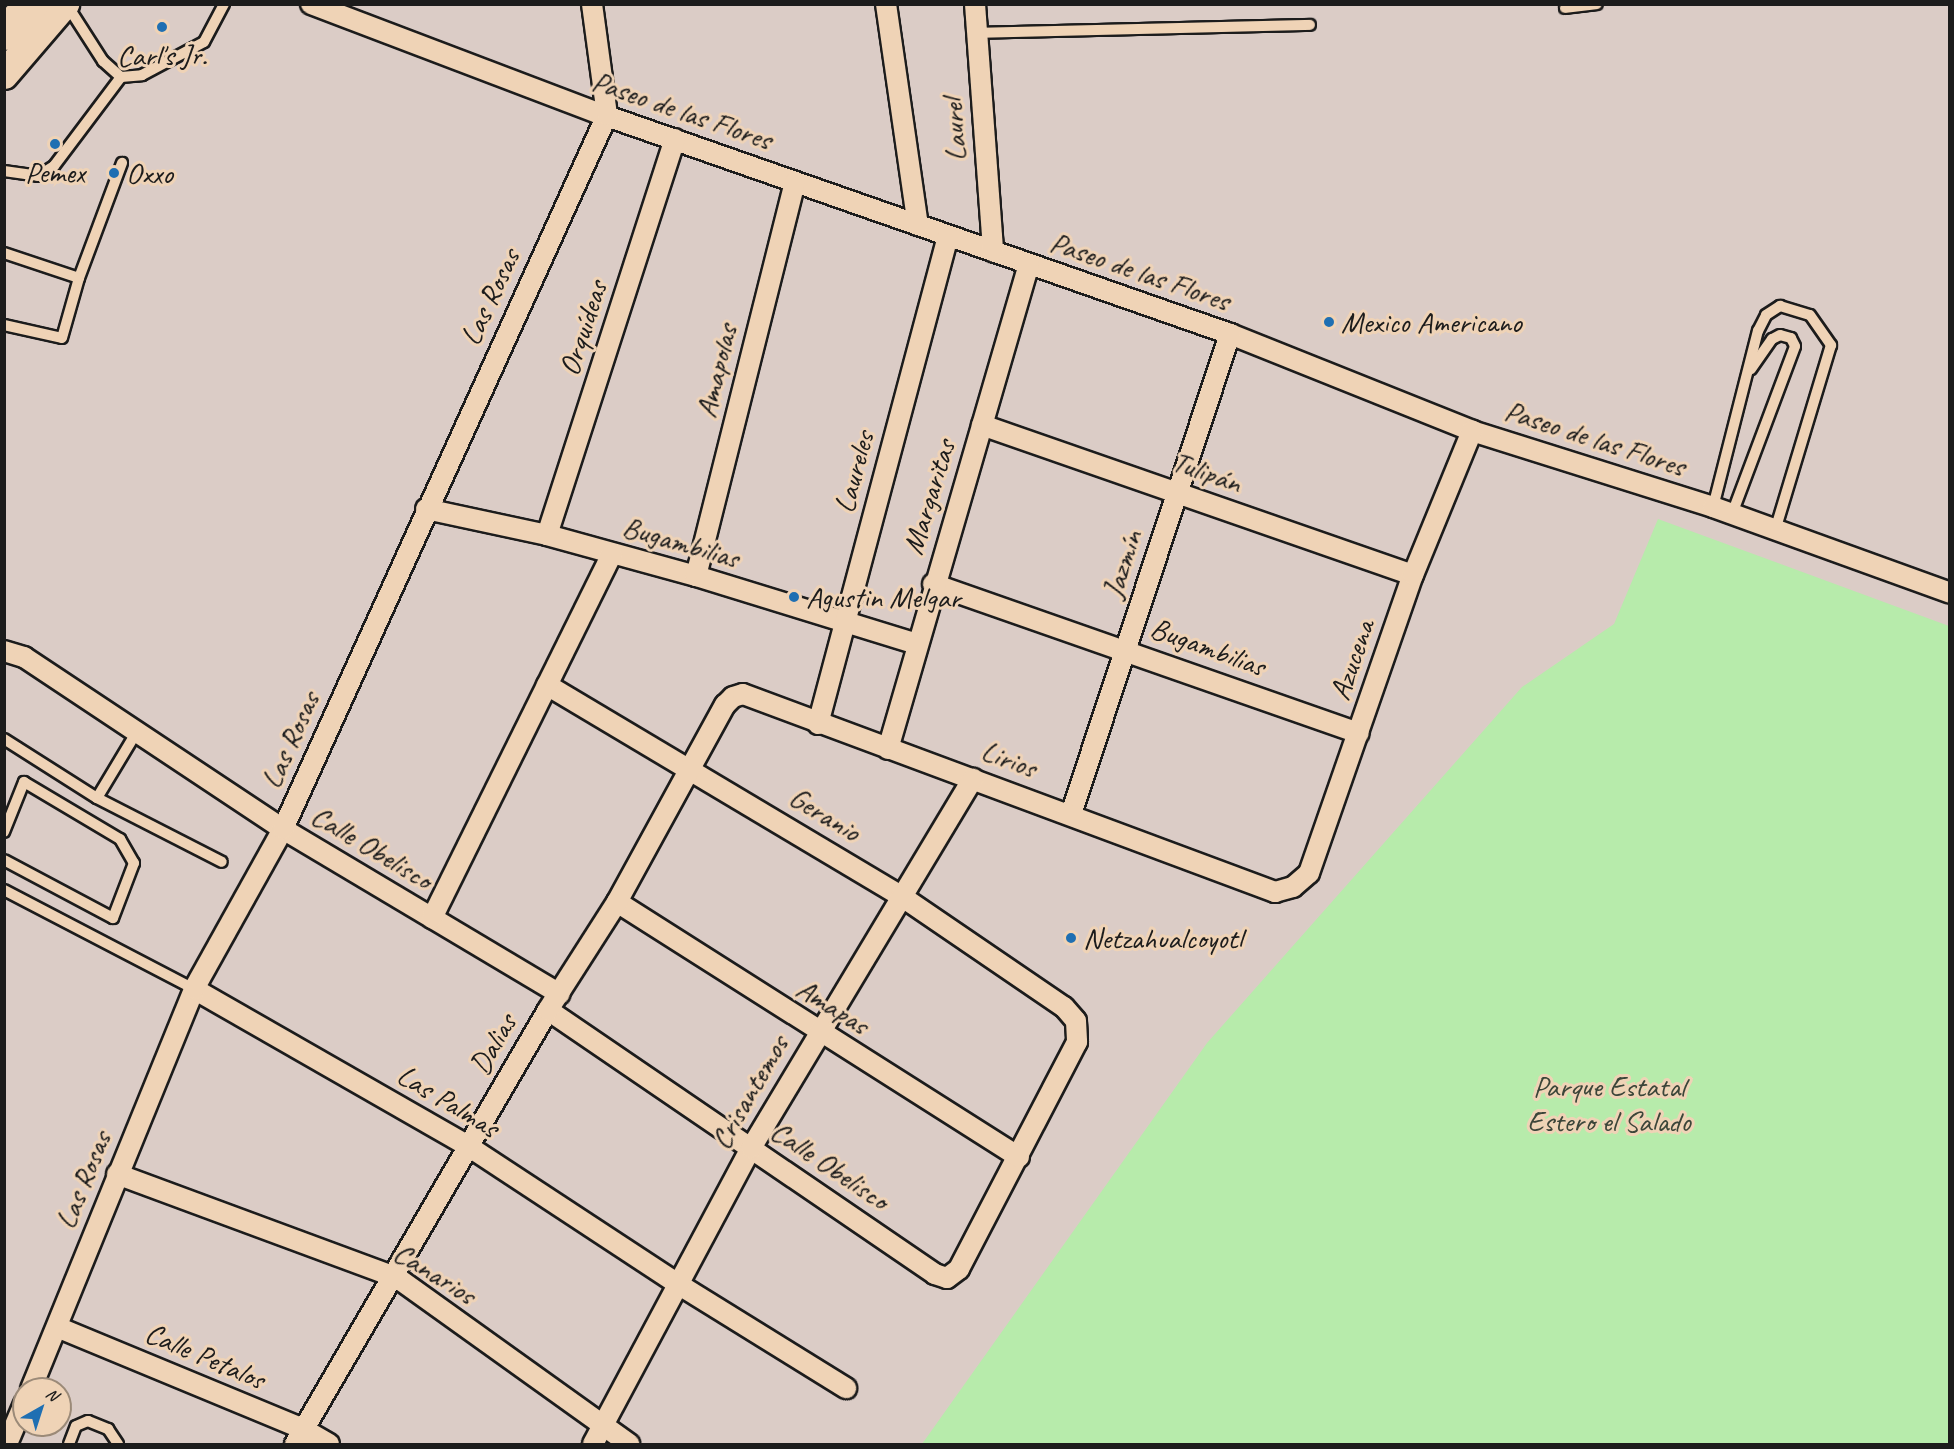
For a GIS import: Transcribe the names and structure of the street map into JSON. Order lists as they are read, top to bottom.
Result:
{
  "streets": {
    "street": [
      "Paseo de las Flores",
      "Laurel",
      "Las Rosas",
      "Orquídeas",
      "Amapolas",
      "Laureles",
      "Tulipán",
      "Margaritas",
      "Bugambilias",
      "Jazmín",
      "Azucena",
      "Lirios",
      "Geranio",
      "Calle Obelisco",
      "Amapas",
      "Dalias",
      "Crisantemos",
      "Las Palmas",
      "Canarios",
      "Calle Petalos"
    ]
  },
  "crossings": [
    ["Paseo de las Flores", "Laurel"],
    ["Paseo de las Flores", "Las Rosas"],
    ["Paseo de las Flores", "Orquídeas"],
    ["Paseo de las Flores", "Amapolas"],
    ["Paseo de las Flores", "Laureles"],
    ["Paseo de las Flores", "Margaritas"],
    ["Paseo de las Flores", "Jazmín"],
    ["Paseo de las Flores", "Azucena"],
    ["Las Rosas", "Bugambilias"],
    ["Las Rosas", "Calle Obelisco"],
    ["Las Rosas", "Las Palmas"],
    ["Las Rosas", "Canarios"],
    ["Las Rosas", "Calle Petalos"],
    ["Orquídeas", "Bugambilias"],
    ["Amapolas", "Bugambilias"],
    ["Laureles", "Bugambilias"],
    ["Laureles", "Lirios"],
    ["Tulipán", "Margaritas"],
    ["Tulipán", "Jazmín"],
    ["Tulipán", "Azucena"],
    ["Margaritas", "Bugambilias"],
    ["Margaritas", "Lirios"],
    ["Bugambilias", "Jazmín"],
    ["Bugambilias", "Azucena"],
    ["Jazmín", "Lirios"],
    ["Azucena", "Lirios"],
    ["Lirios", "Dalias"],
    ["Lirios", "Crisantemos"],
    ["Geranio", "Calle Obelisco"],
    ["Geranio", "Amapas"],
    ["Geranio", "Dalias"],
    ["Geranio", "Crisantemos"],
    ["Calle Obelisco", "Amapas"],
    ["Calle Obelisco", "Dalias"],
    ["Calle Obelisco", "Crisantemos"],
    ["Amapas", "Dalias"],
    ["Amapas", "Crisantemos"],
    ["Dalias", "Las Palmas"],
    ["Dalias", "Canarios"],
    ["Dalias", "Calle Petalos"],
    ["Crisantemos", "Las Palmas"],
    ["Crisantemos", "Canarios"]
  ],
  "parks": ["Parque Estatal Estero el Salado"],
  "places": [
    "Carl's Jr.",
    "Pemex",
    "Oxxo",
    "Mexico Americano",
    "Agustin Melgar",
    "Netzahualcoyotl"
  ],
  "north": "top right"
}
